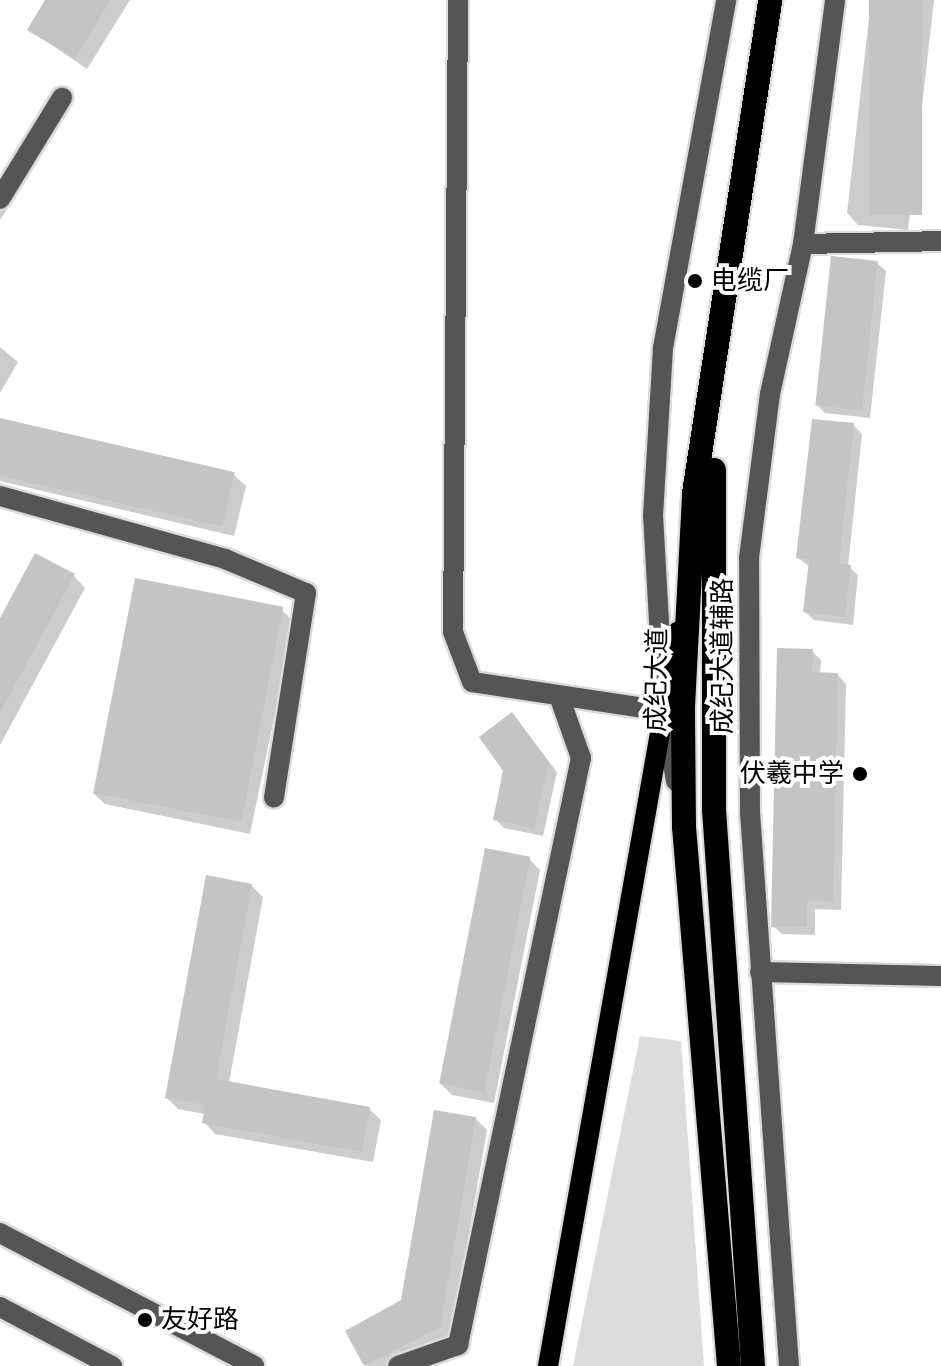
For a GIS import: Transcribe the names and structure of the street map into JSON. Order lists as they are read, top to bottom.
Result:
{
  "streets": {
    "highway": ["成纪大道"],
    "street": ["成纪大道辅路"]
  },
  "crossings": [
    ["成纪大道辅路", "成纪大道"]
  ],
  "places": ["电缆厂", "伏羲中学", "友好路"]
}
